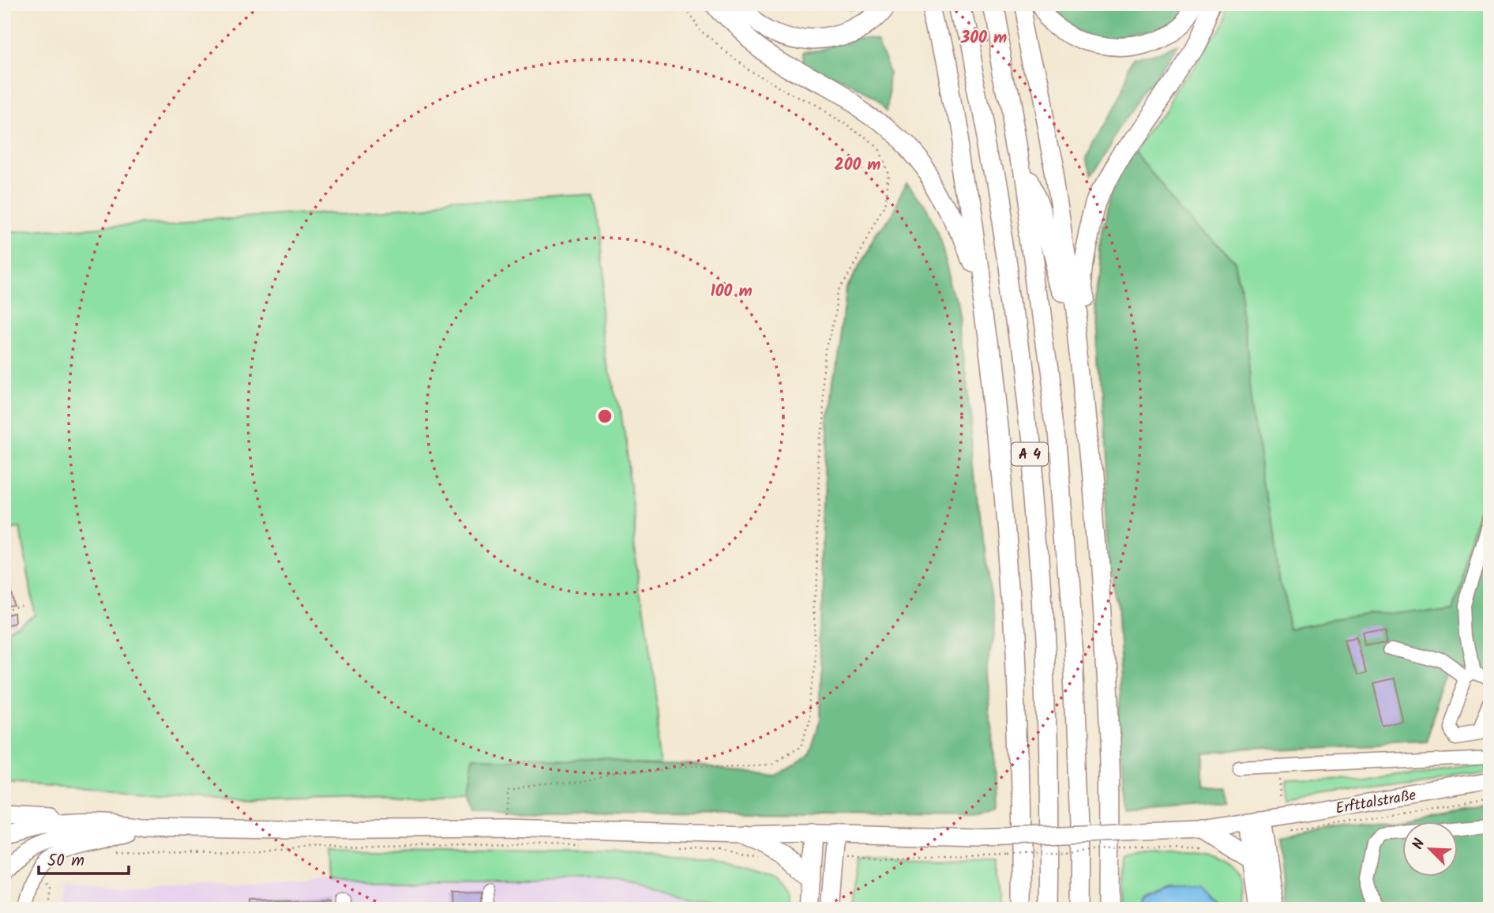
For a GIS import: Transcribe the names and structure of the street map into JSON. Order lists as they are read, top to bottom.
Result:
{
  "streets": {
    "highway": ["A 4"],
    "main road": ["Erfttalstraße"]
  },
  "scale_bar": "50 m",
  "north": "top left",
  "rings": ["300 m", "200 m", "100 m"]
}
